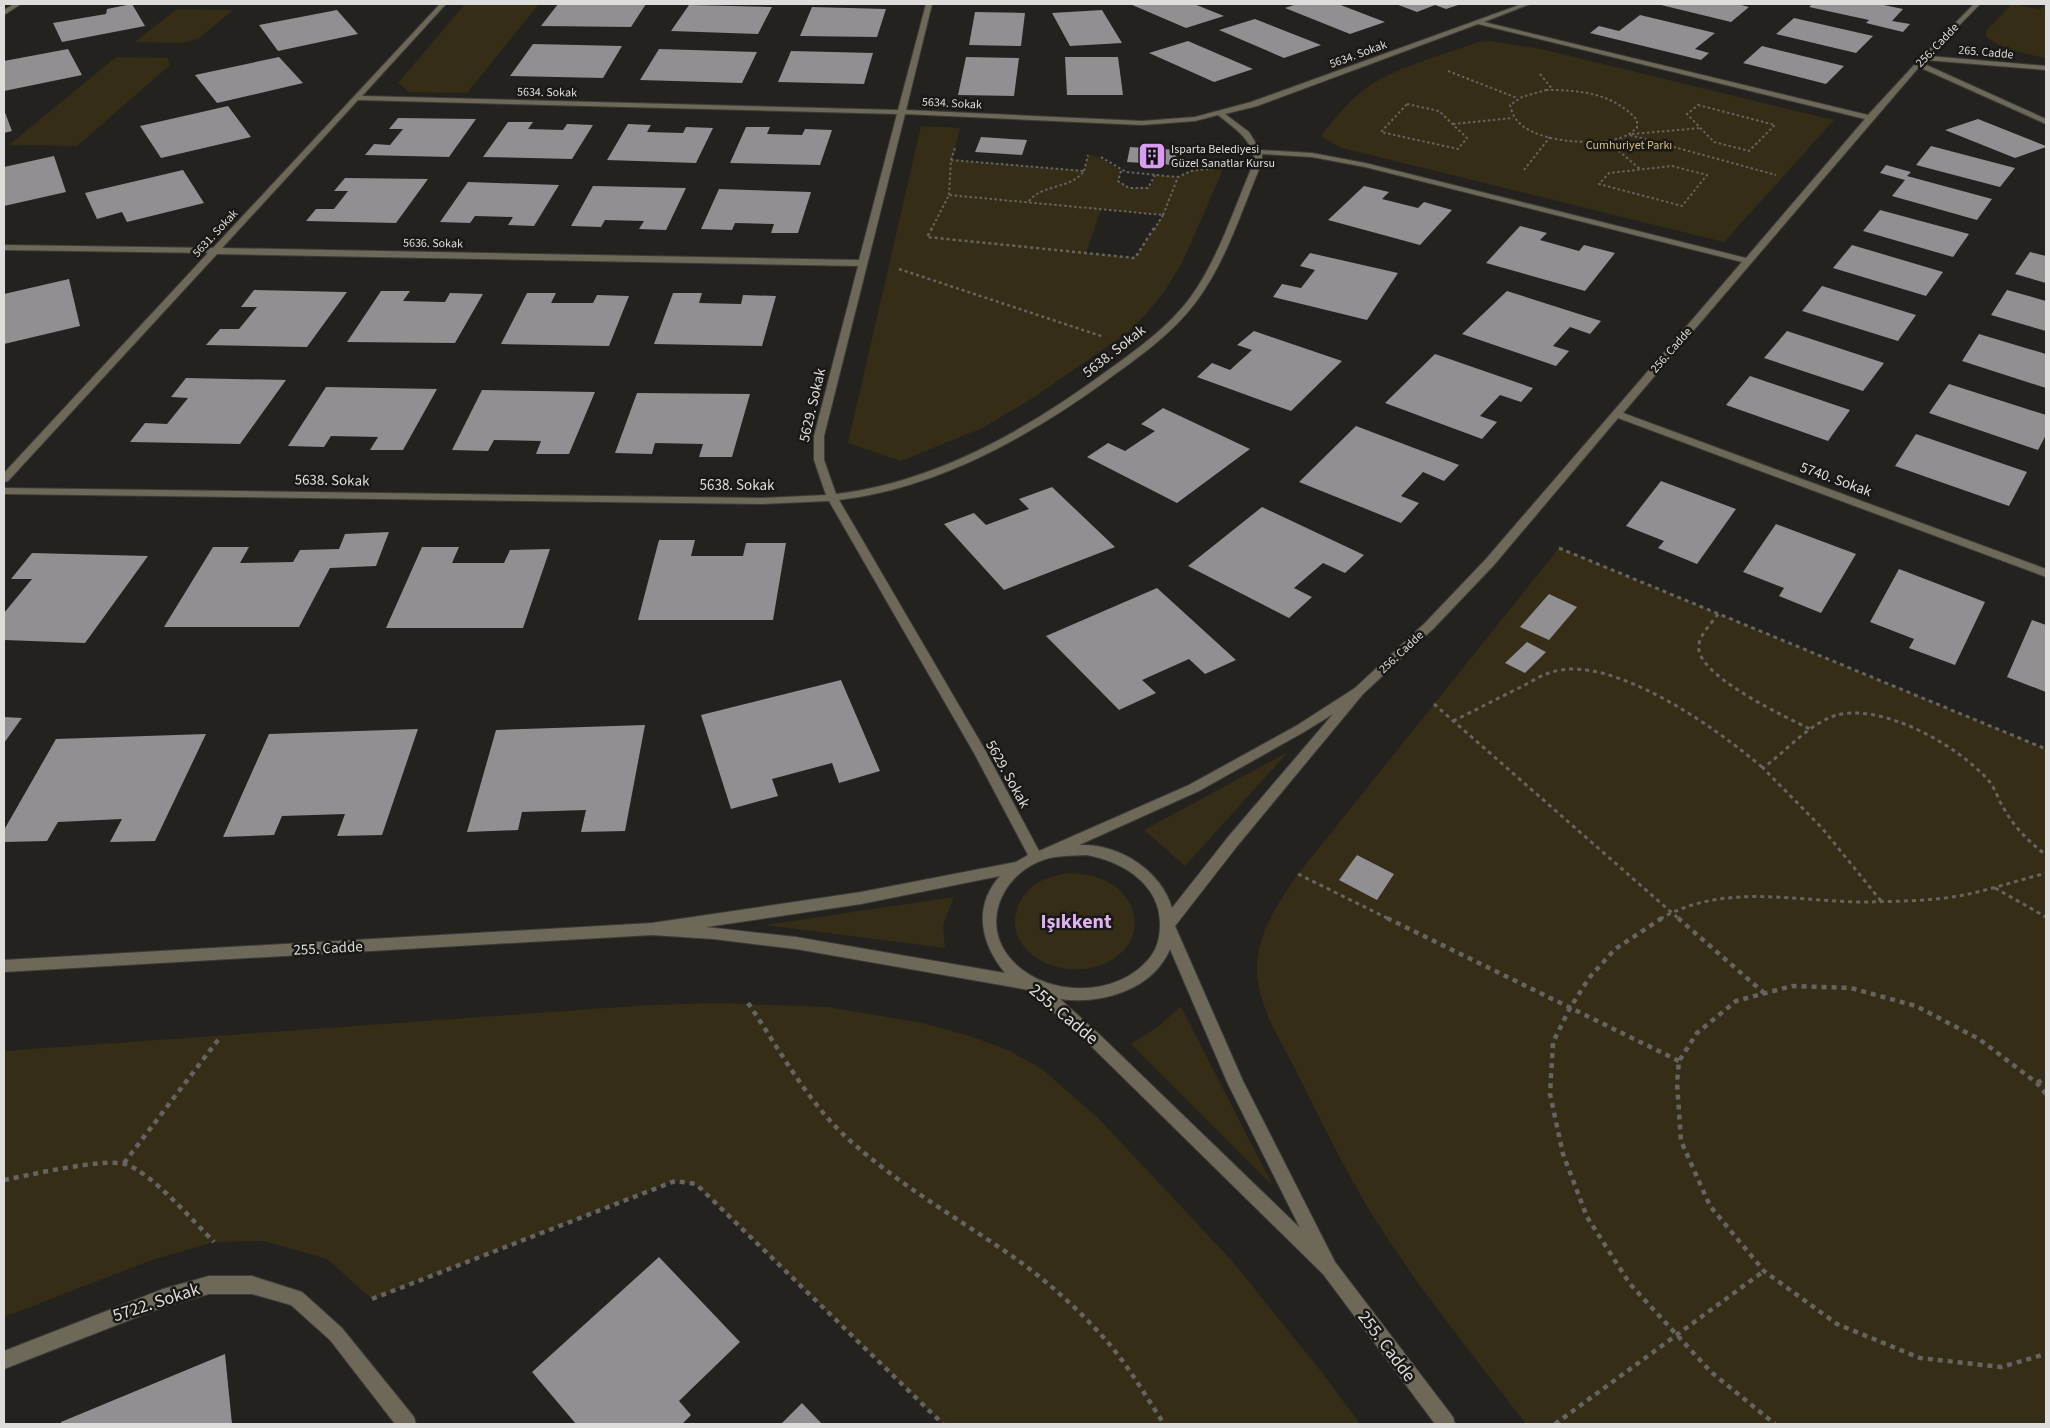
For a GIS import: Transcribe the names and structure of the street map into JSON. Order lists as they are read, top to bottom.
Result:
{
  "streets": {
    "street": [
      "256. Cadde",
      "265. Cadde",
      "5634. Sokak",
      "5631. Sokak",
      "5636. Sokak",
      "5638. Sokak",
      "5629. Sokak",
      "5740. Sokak",
      "255. Cadde",
      "5722. Sokak"
    ]
  },
  "crossings": [
    ["256. Cadde", "265. Cadde"],
    ["256. Cadde", "5629. Sokak"],
    ["256. Cadde", "5740. Sokak"],
    ["256. Cadde", "255. Cadde"],
    ["5634. Sokak", "5631. Sokak"],
    ["5634. Sokak", "5629. Sokak"],
    ["5631. Sokak", "5636. Sokak"],
    ["5636. Sokak", "5629. Sokak"],
    ["5638. Sokak", "5629. Sokak"],
    ["5629. Sokak", "255. Cadde"]
  ],
  "districts": ["Işıkkent"],
  "parks": ["Cumhuriyet Parkı"],
  "places": {
    "building": ["Isparta Belediyesi Güzel Sanatlar Kursu"]
  }
}
